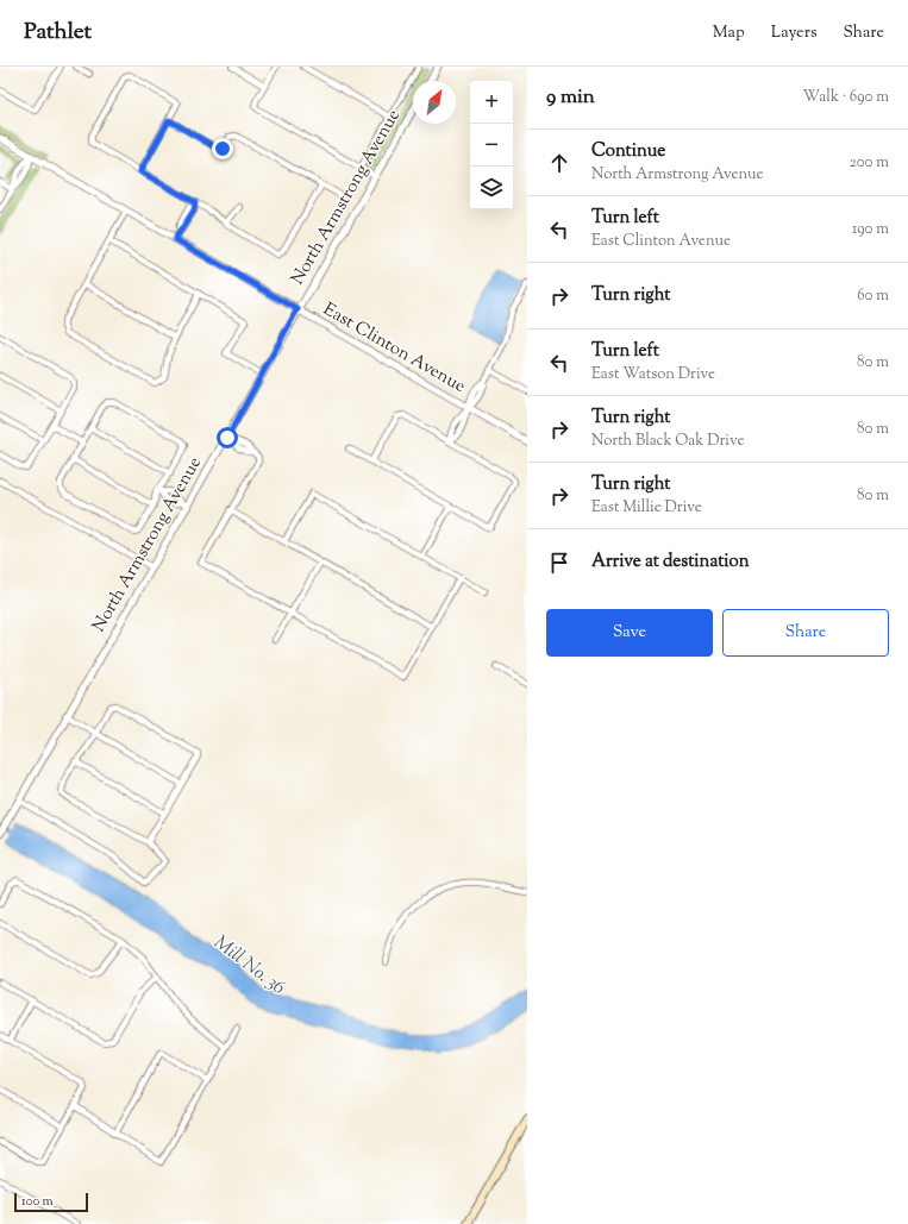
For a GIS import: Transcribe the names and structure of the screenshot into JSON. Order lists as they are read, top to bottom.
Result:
{
  "streets": {
    "street": ["North Armstrong Avenue", "East Clinton Avenue"]
  },
  "crossings": [
    ["North Armstrong Avenue", "East Clinton Avenue"]
  ],
  "water": ["Mill No. 36"],
  "scale_bar": "100 m",
  "north": "top right",
  "page": {
    "header": "Pathlet",
    "nav": ["Map", "Layers", "Share"],
    "heading": ["9 min", "Walk · 690 m"],
    "map_buttons": ["+", "−"],
    "list": [
      ["Continue", "North Armstrong Avenue", "200 m"],
      ["Turn left", "East Clinton Avenue", "190 m"],
      ["Turn right", "60 m"],
      ["Turn left", "East Watson Drive", "80 m"],
      ["Turn right", "North Black Oak Drive", "80 m"],
      ["Turn right", "East Millie Drive", "80 m"],
      "Arrive at destination"
    ],
    "buttons": ["Save", "Share"],
    "scale": "100 m"
  }
}
